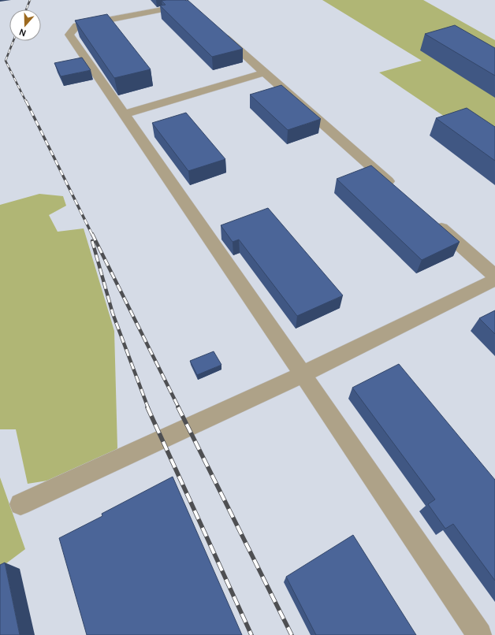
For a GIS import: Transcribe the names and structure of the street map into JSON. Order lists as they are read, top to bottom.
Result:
{
  "north": "bottom"
}
